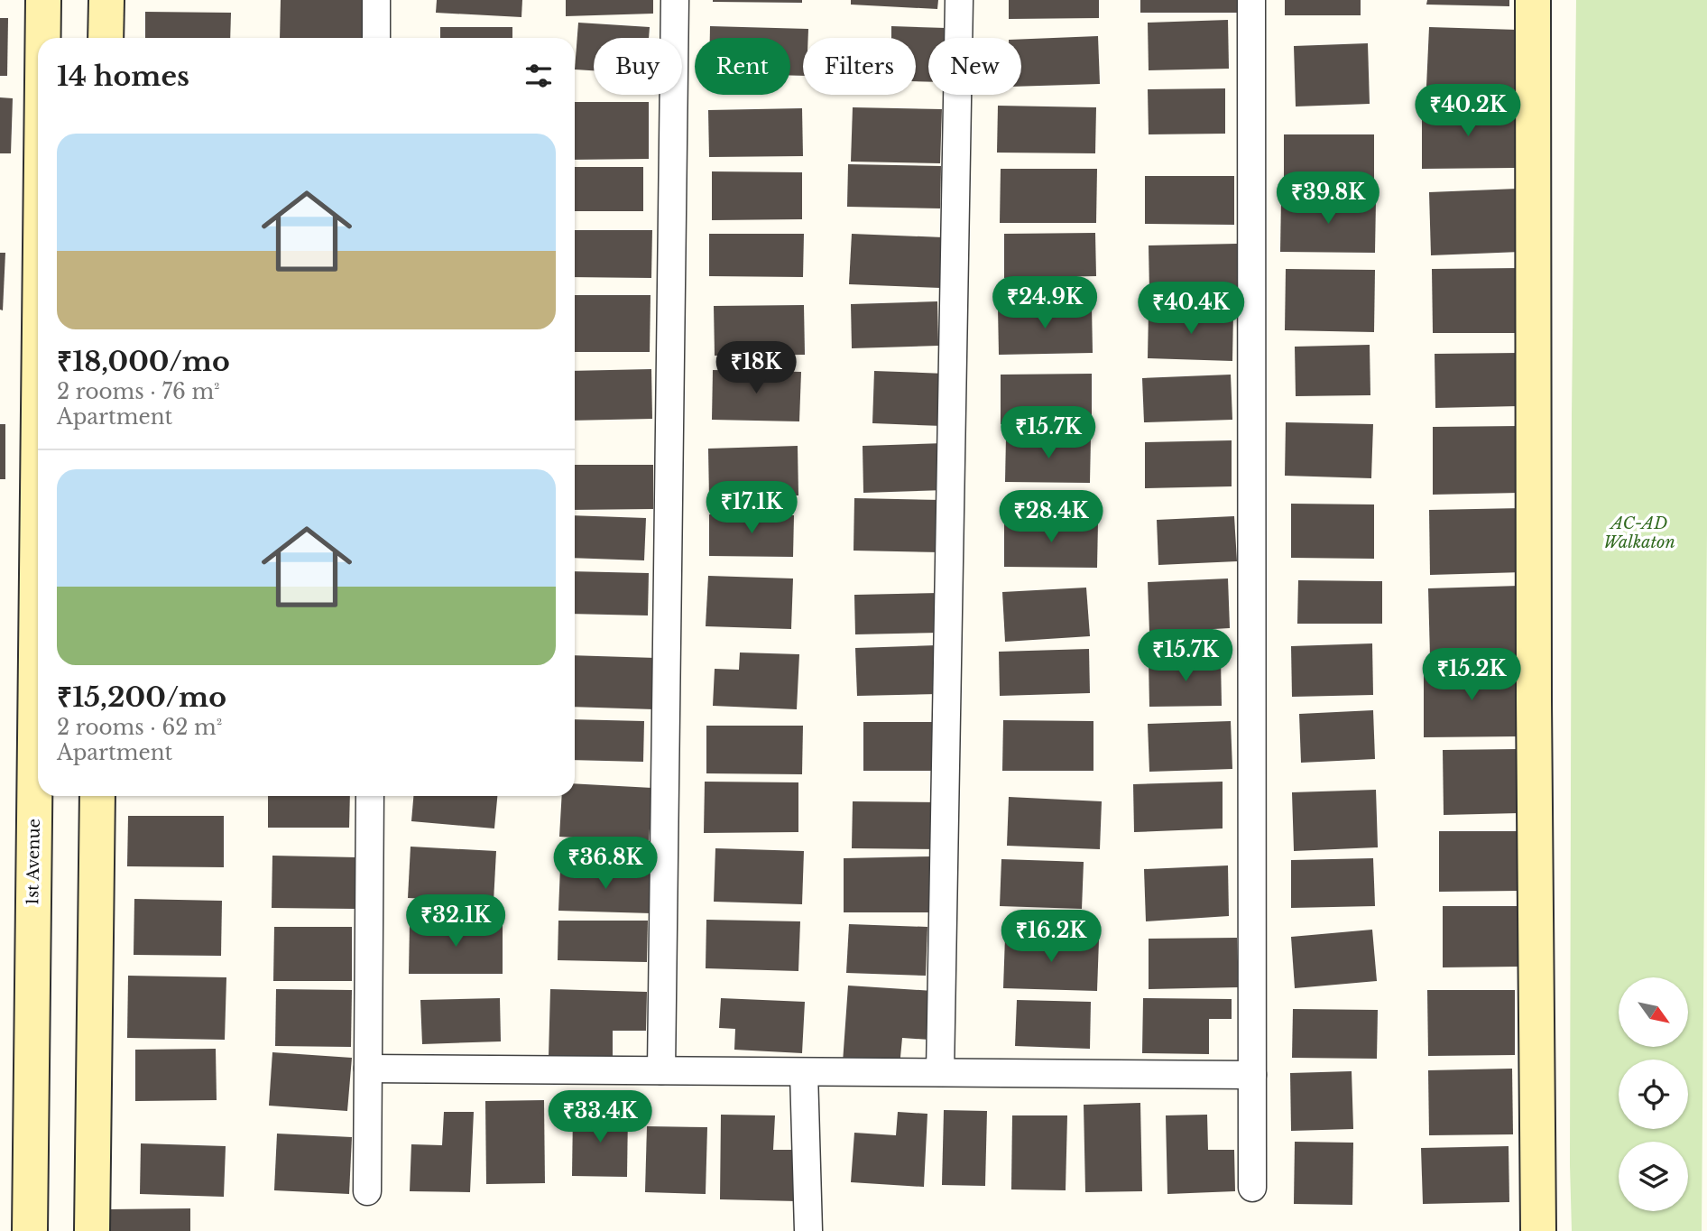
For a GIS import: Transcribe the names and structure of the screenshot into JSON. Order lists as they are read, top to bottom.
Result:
{
  "streets": {
    "main road": ["1st Avenue"]
  },
  "parks": ["AC-AD Walkaton"],
  "north": "bottom right",
  "page": {
    "chip": [
      "Buy",
      "Rent",
      "Filters",
      "New"
    ],
    "heading": "14 homes",
    "price": [
      "₹40.2K",
      "₹39.8K",
      "₹24.9K",
      "₹40.4K",
      "₹18K",
      "₹15.7K",
      "₹17.1K",
      "₹28.4K",
      "₹15.7K",
      "₹15.2K",
      "₹36.8K",
      "₹32.1K",
      "₹16.2K",
      "₹33.4K"
    ],
    "list": [
      {
        "name": "₹18,000/mo",
        "note": "2 rooms · 76 m² · Apartment"
      },
      {
        "name": "₹15,200/mo",
        "note": "2 rooms · 62 m² · Apartment"
      }
    ]
  }
}
